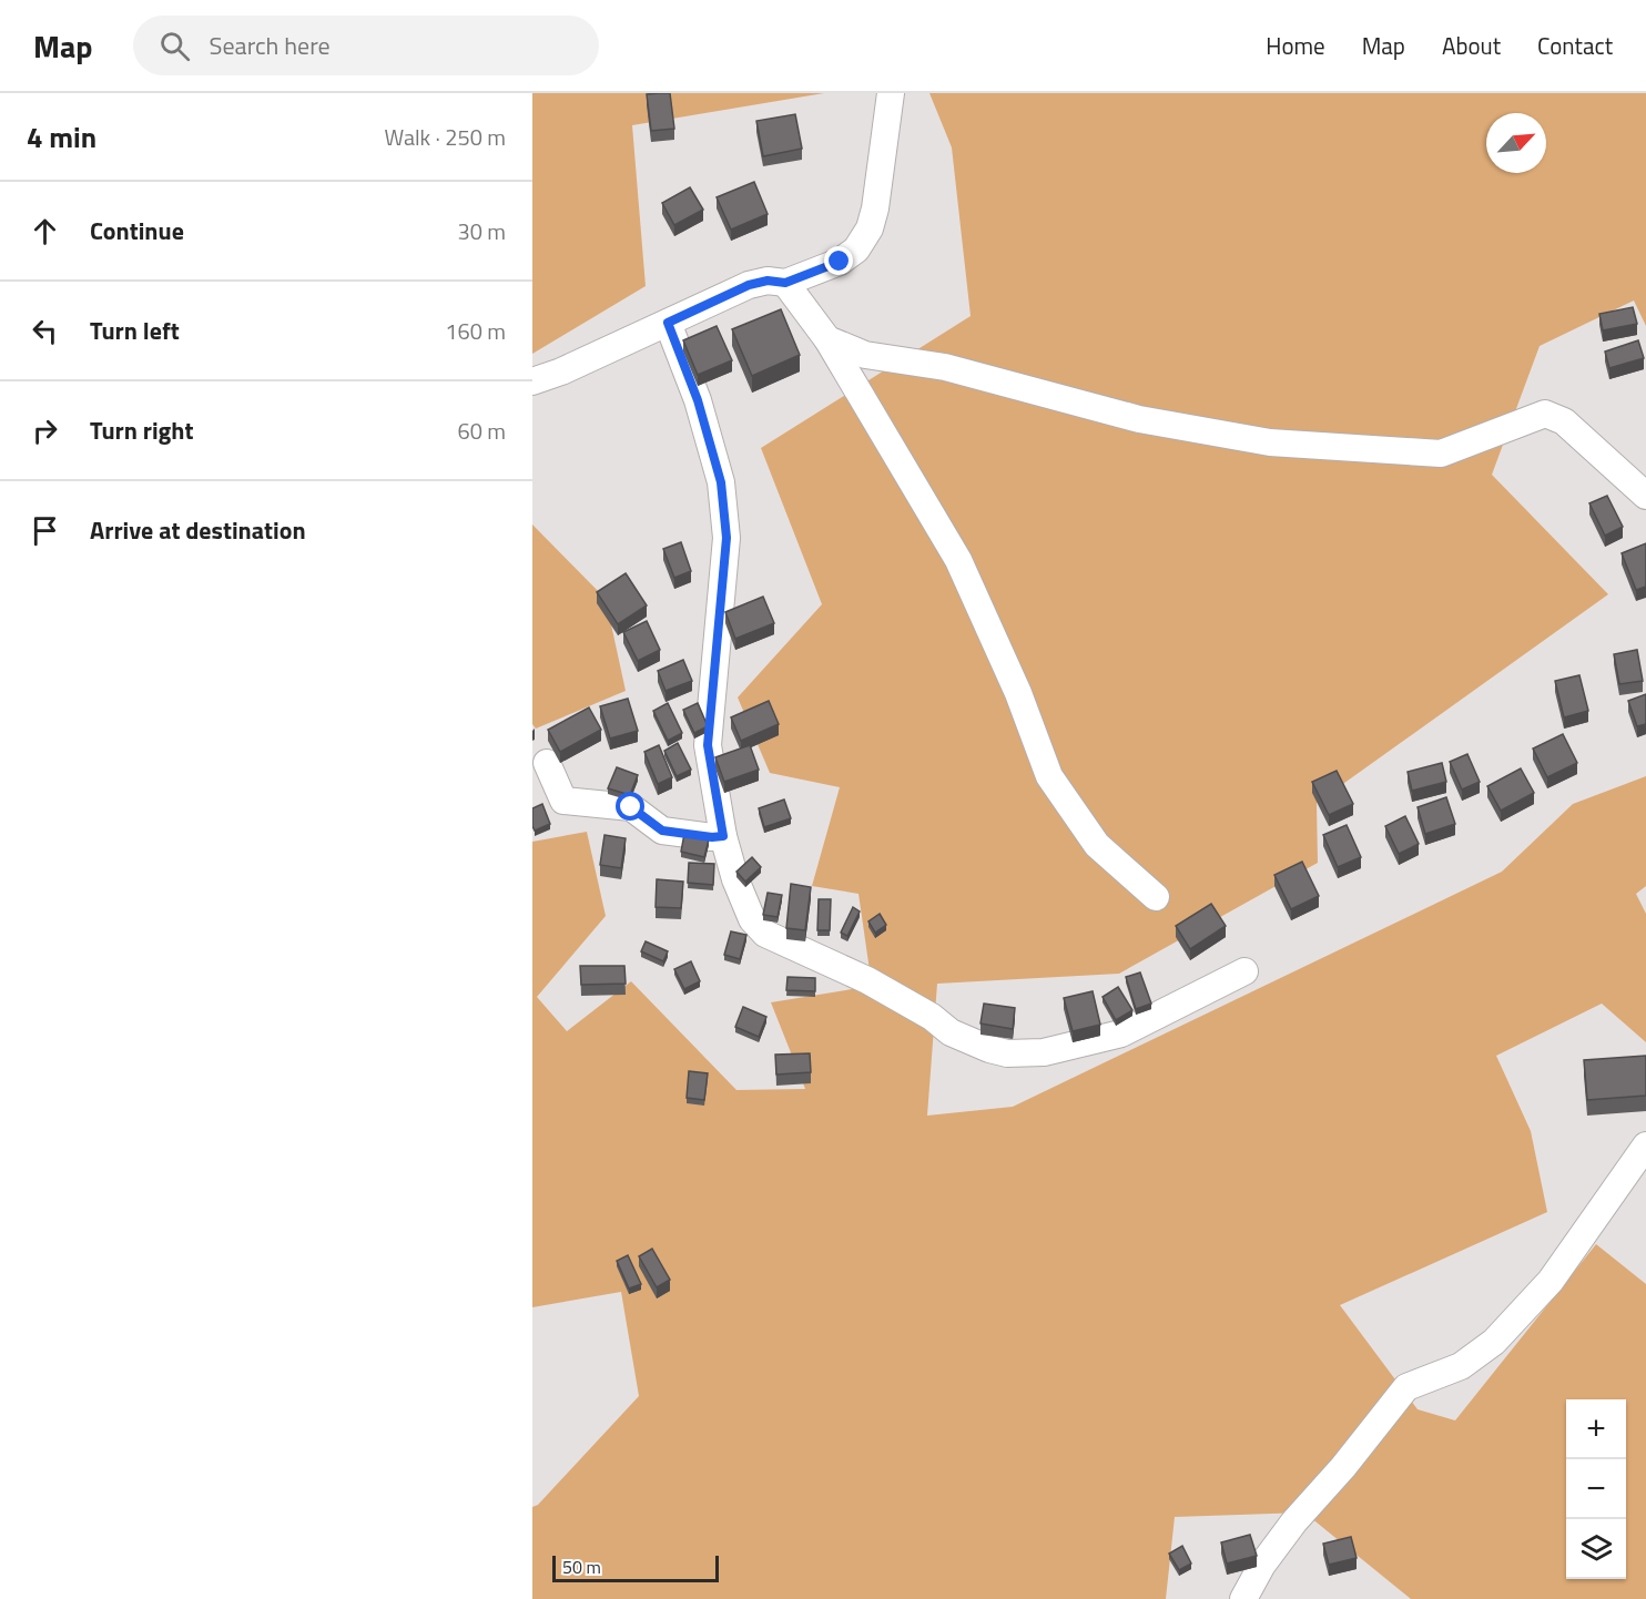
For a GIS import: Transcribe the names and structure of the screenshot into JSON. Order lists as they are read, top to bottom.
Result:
{
  "scale_bar": "50 m",
  "north": "top right",
  "page": {
    "header": "Map",
    "search": "Search here",
    "nav": [
      "Home",
      "Map",
      "About",
      "Contact"
    ],
    "heading": ["4 min", "Walk · 250 m"],
    "list": [
      ["Continue", "30 m"],
      ["Turn left", "160 m"],
      ["Turn right", "60 m"],
      "Arrive at destination"
    ],
    "map_buttons": ["+", "−"],
    "scale": "50 m"
  }
}
